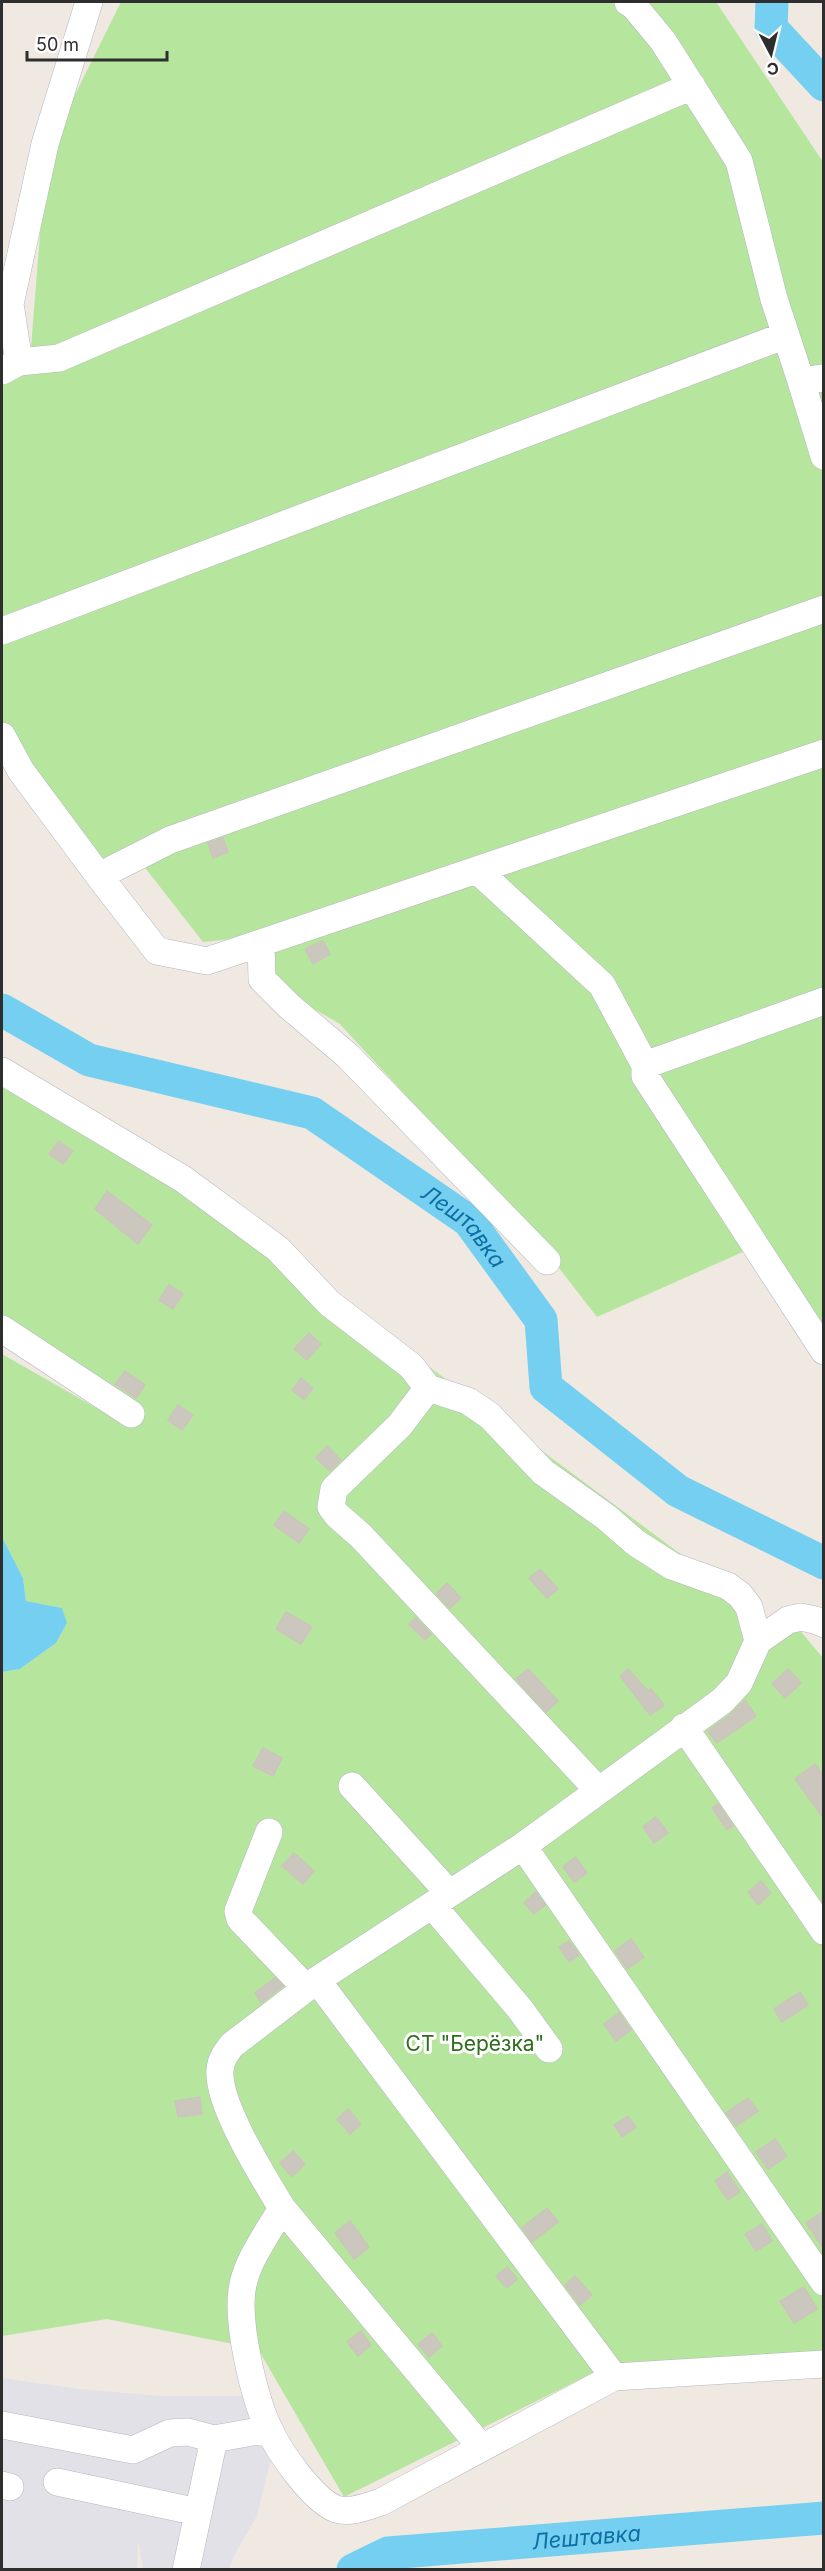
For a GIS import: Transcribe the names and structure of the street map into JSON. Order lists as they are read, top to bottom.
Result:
{
  "water": ["Лештавка"],
  "parks": ["СТ \"Берёзка\""],
  "scale_bar": "50 m",
  "north": "bottom"
}
